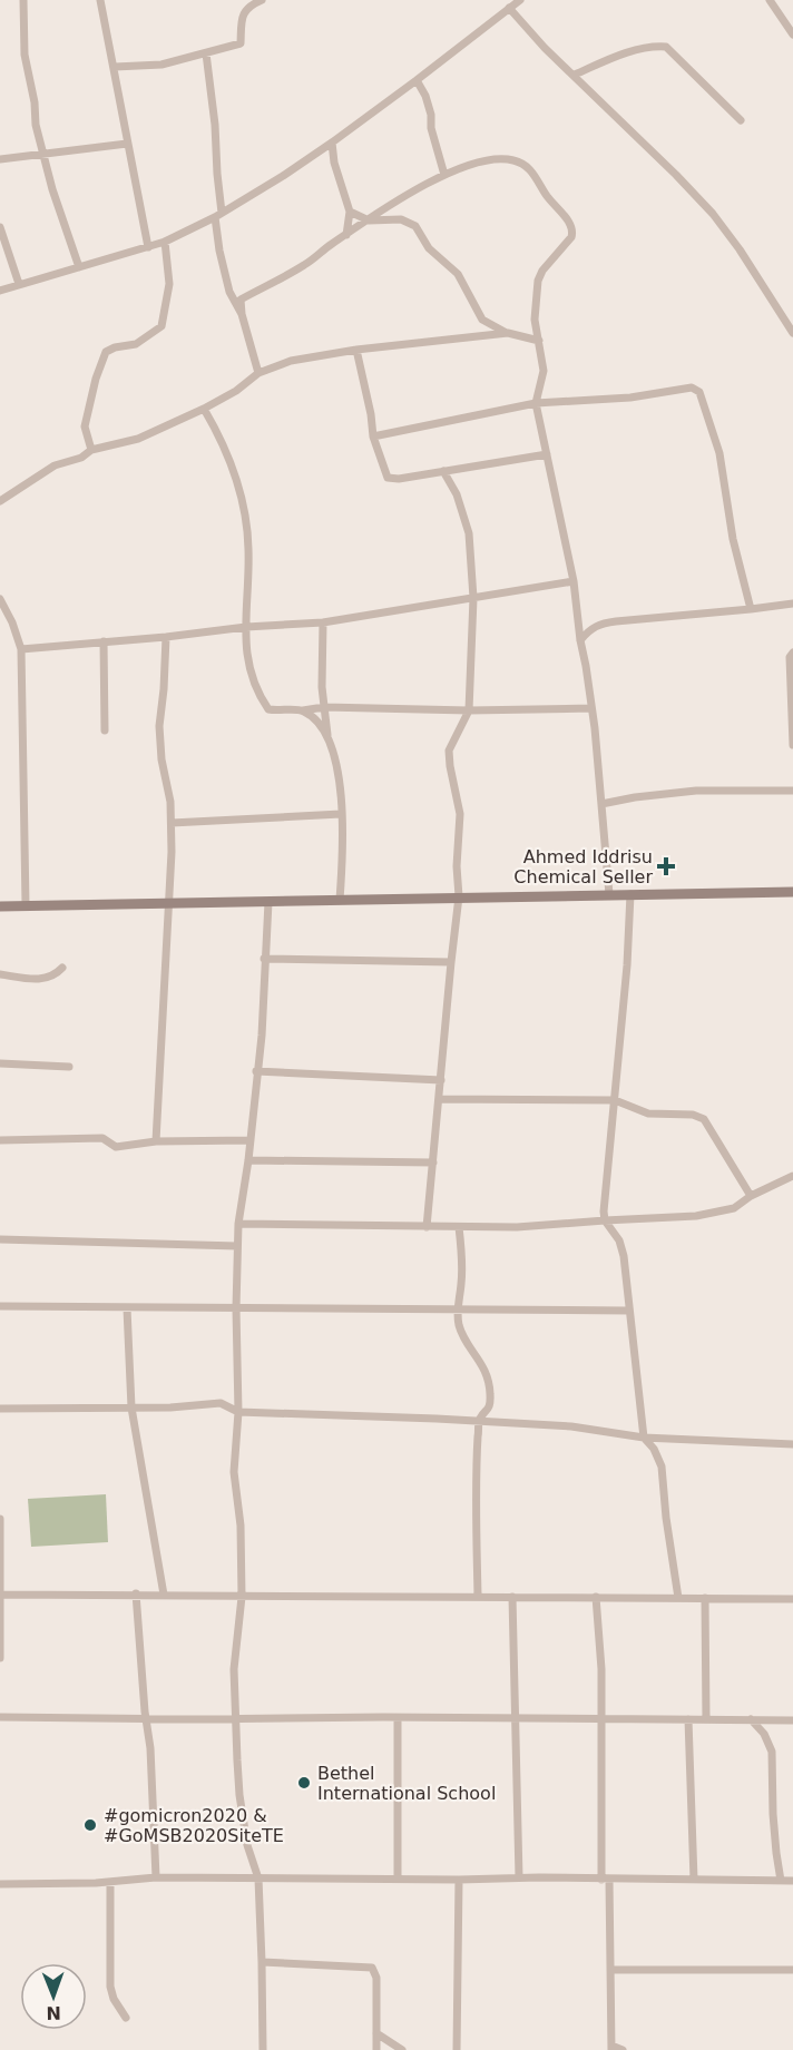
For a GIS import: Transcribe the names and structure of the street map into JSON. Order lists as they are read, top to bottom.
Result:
{
  "places": {
    "health": ["Ahmed Iddrisu Chemical Seller"],
    "other": ["Bethel International School", "#gomicron2020 & #GoMSB2020SiteTE"]
  },
  "north": "bottom"
}
